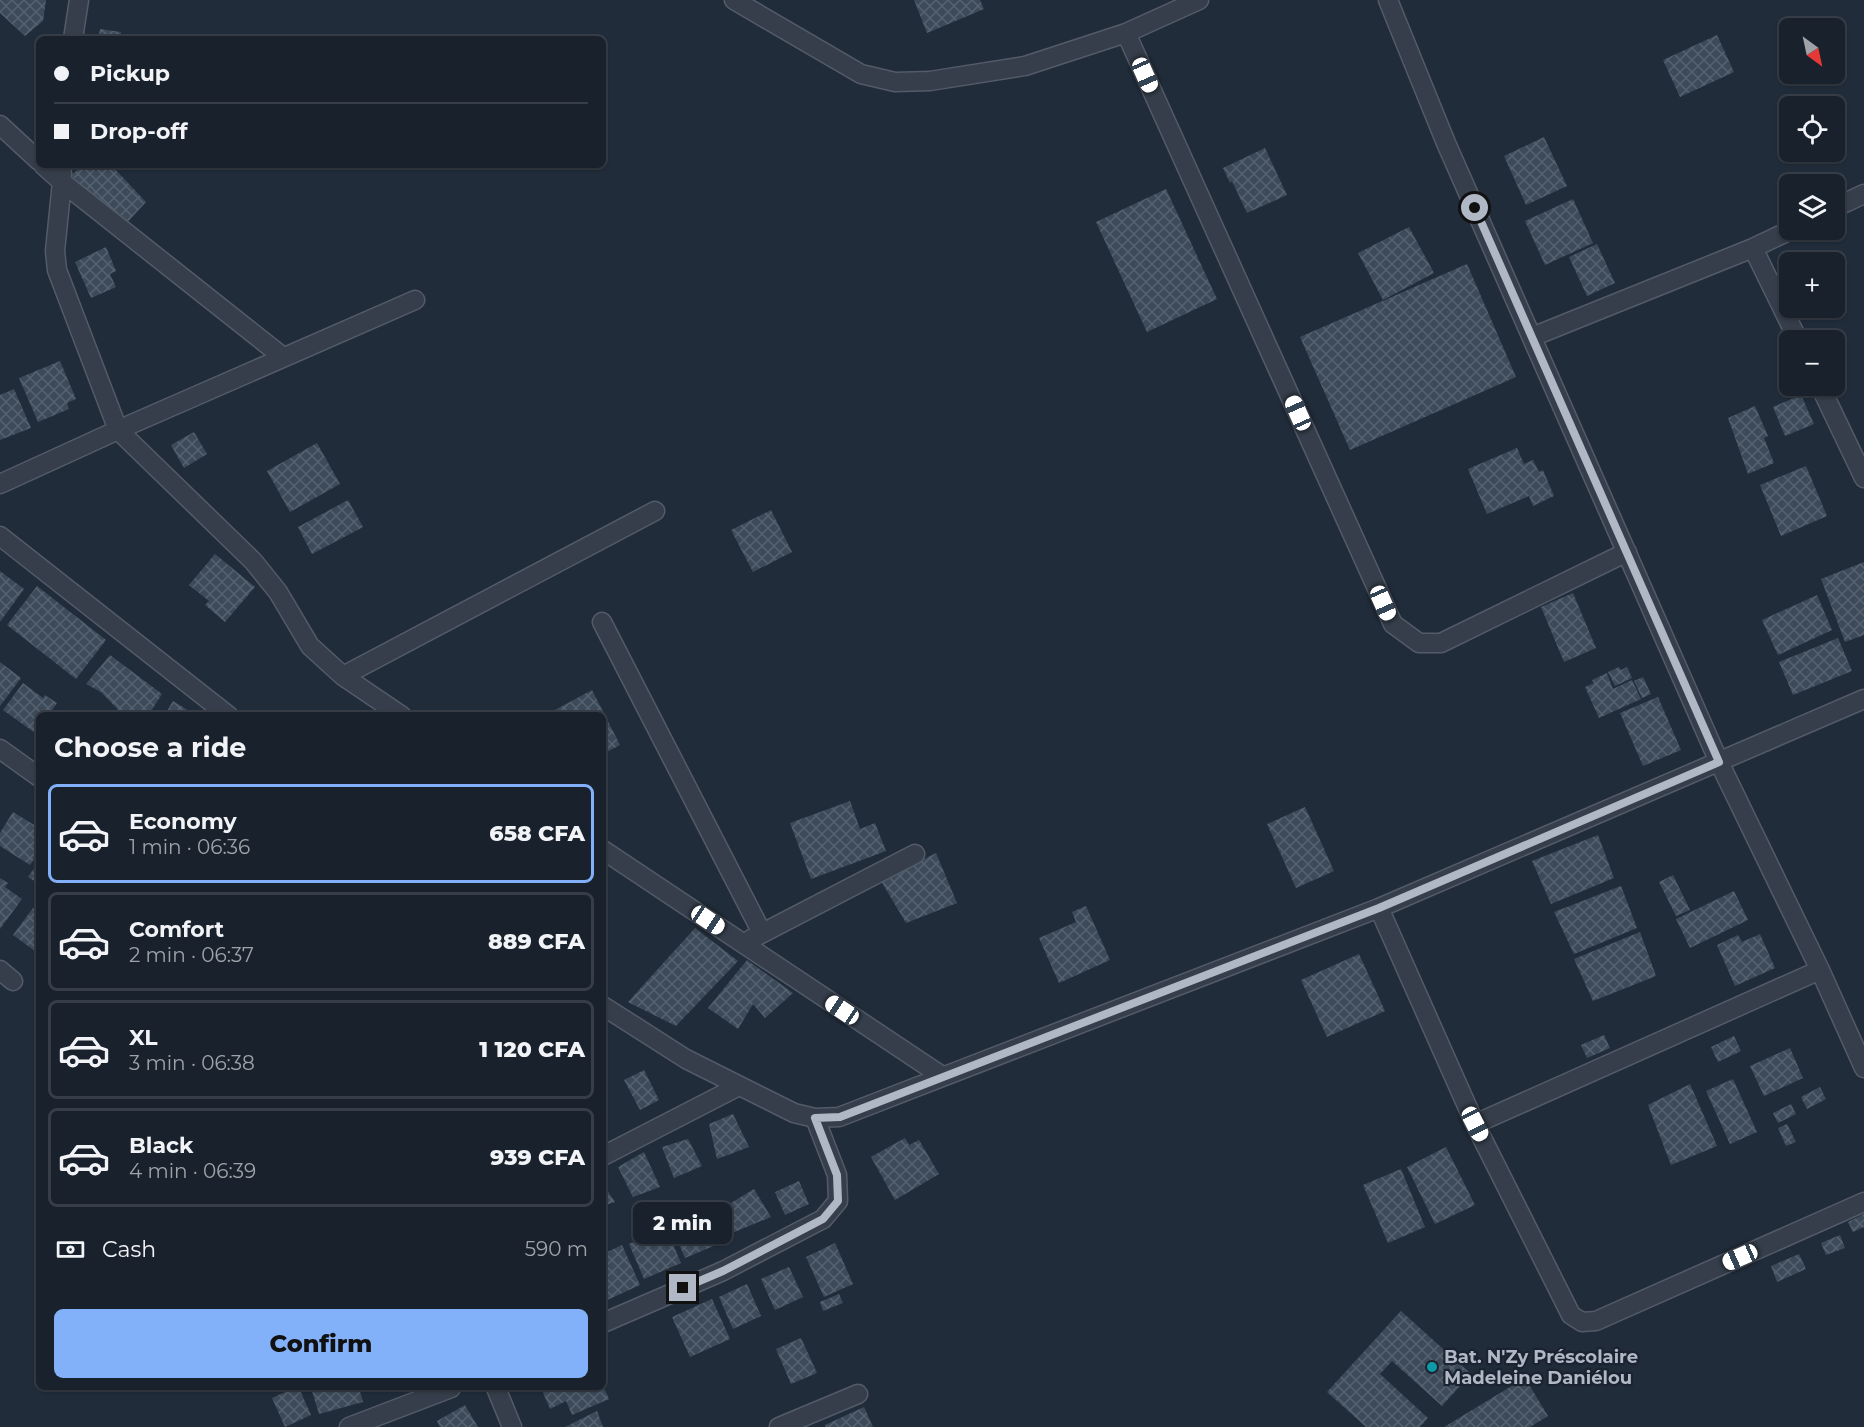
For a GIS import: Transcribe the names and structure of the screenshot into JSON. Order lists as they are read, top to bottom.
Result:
{
  "places": ["Bat. N'Zy Préscolaire Madeleine Daniélou"],
  "north": "bottom right",
  "page": {
    "map_buttons": ["+", "−"],
    "banner": ["Pickup", "Drop-off"],
    "heading": "Choose a ride",
    "list": [
      {
        "name": "Economy",
        "note": "1 min · 06:36",
        "value": "658 CFA"
      },
      {
        "name": "Comfort",
        "note": "2 min · 06:37",
        "value": "889 CFA"
      },
      {
        "name": "XL",
        "note": "3 min · 06:38",
        "value": "1 120 CFA"
      },
      {
        "name": "Black",
        "note": "4 min · 06:39",
        "value": "939 CFA"
      }
    ],
    "bubble": "2 min",
    "pay": ["Cash", "590 m"],
    "buttons": "Confirm"
  }
}
